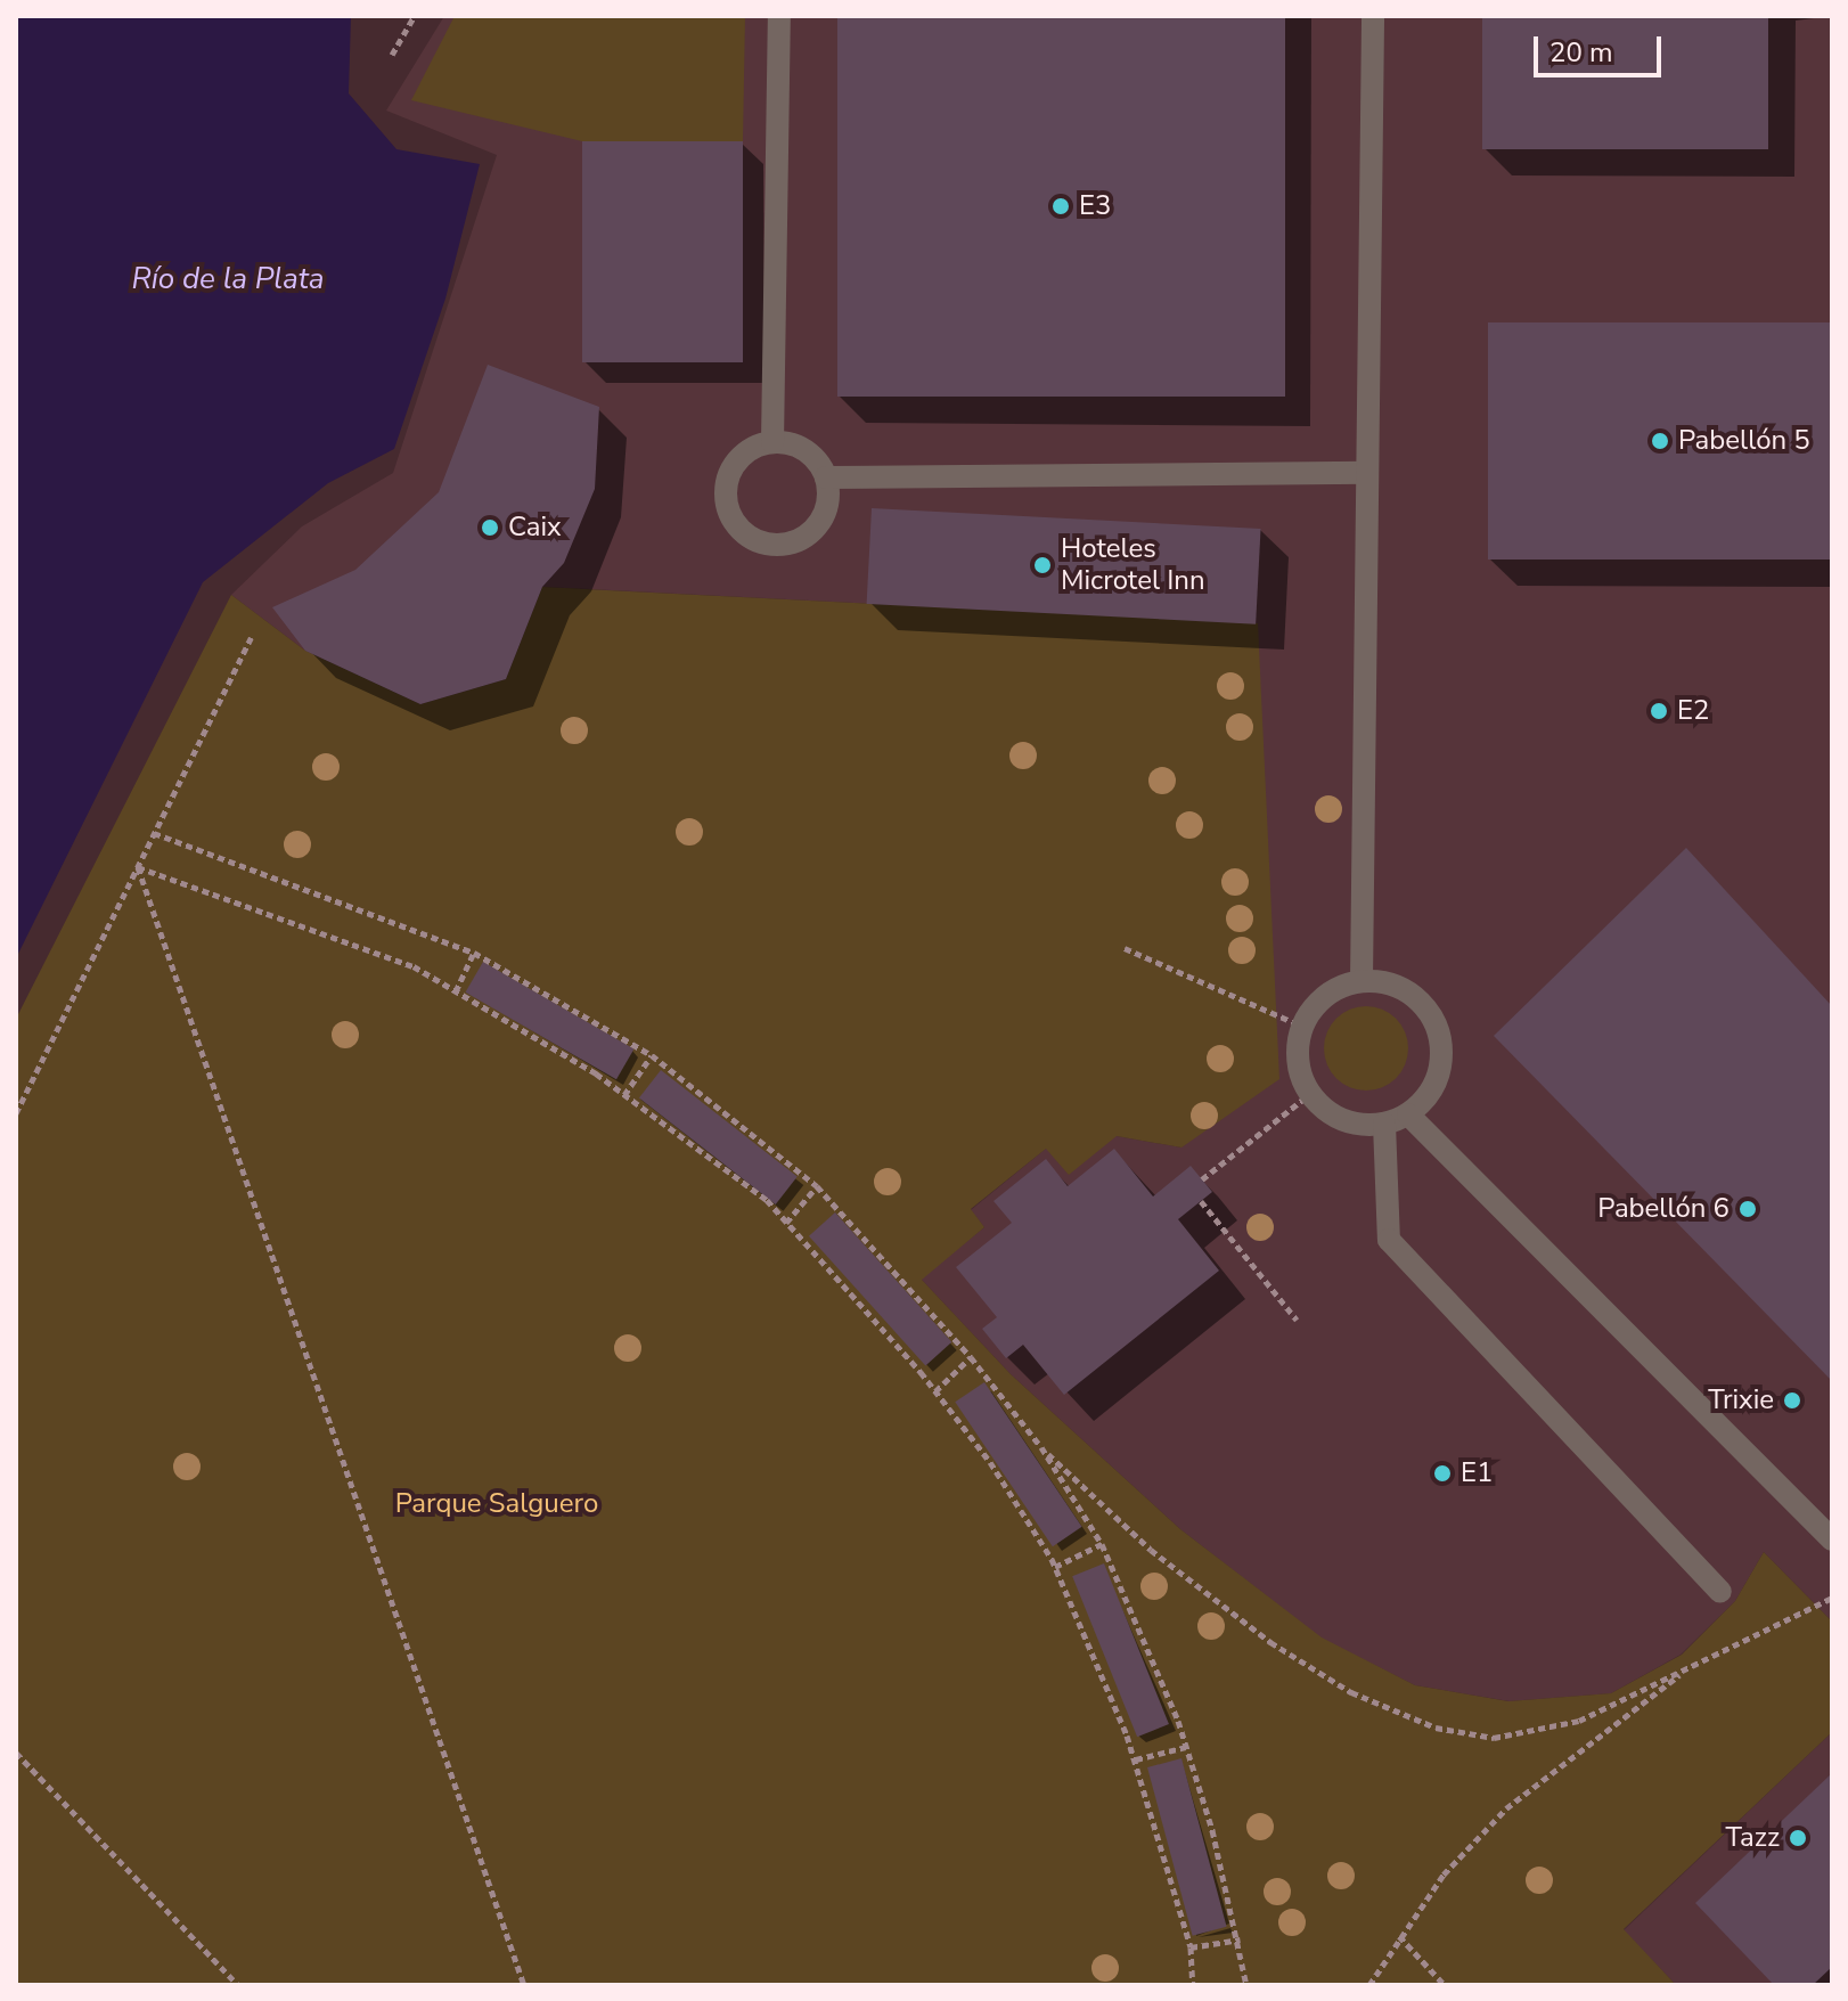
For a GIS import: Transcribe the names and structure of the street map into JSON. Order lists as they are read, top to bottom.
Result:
{
  "water": ["Río de la Plata"],
  "parks": ["Parque Salguero"],
  "places": [
    "E3",
    "Pabellón 5",
    "Caix",
    "Hoteles Microtel Inn",
    "E2",
    "Pabellón 6",
    "Trixie",
    "E1",
    "Tazz"
  ],
  "scale_bar": "20 m"
}
